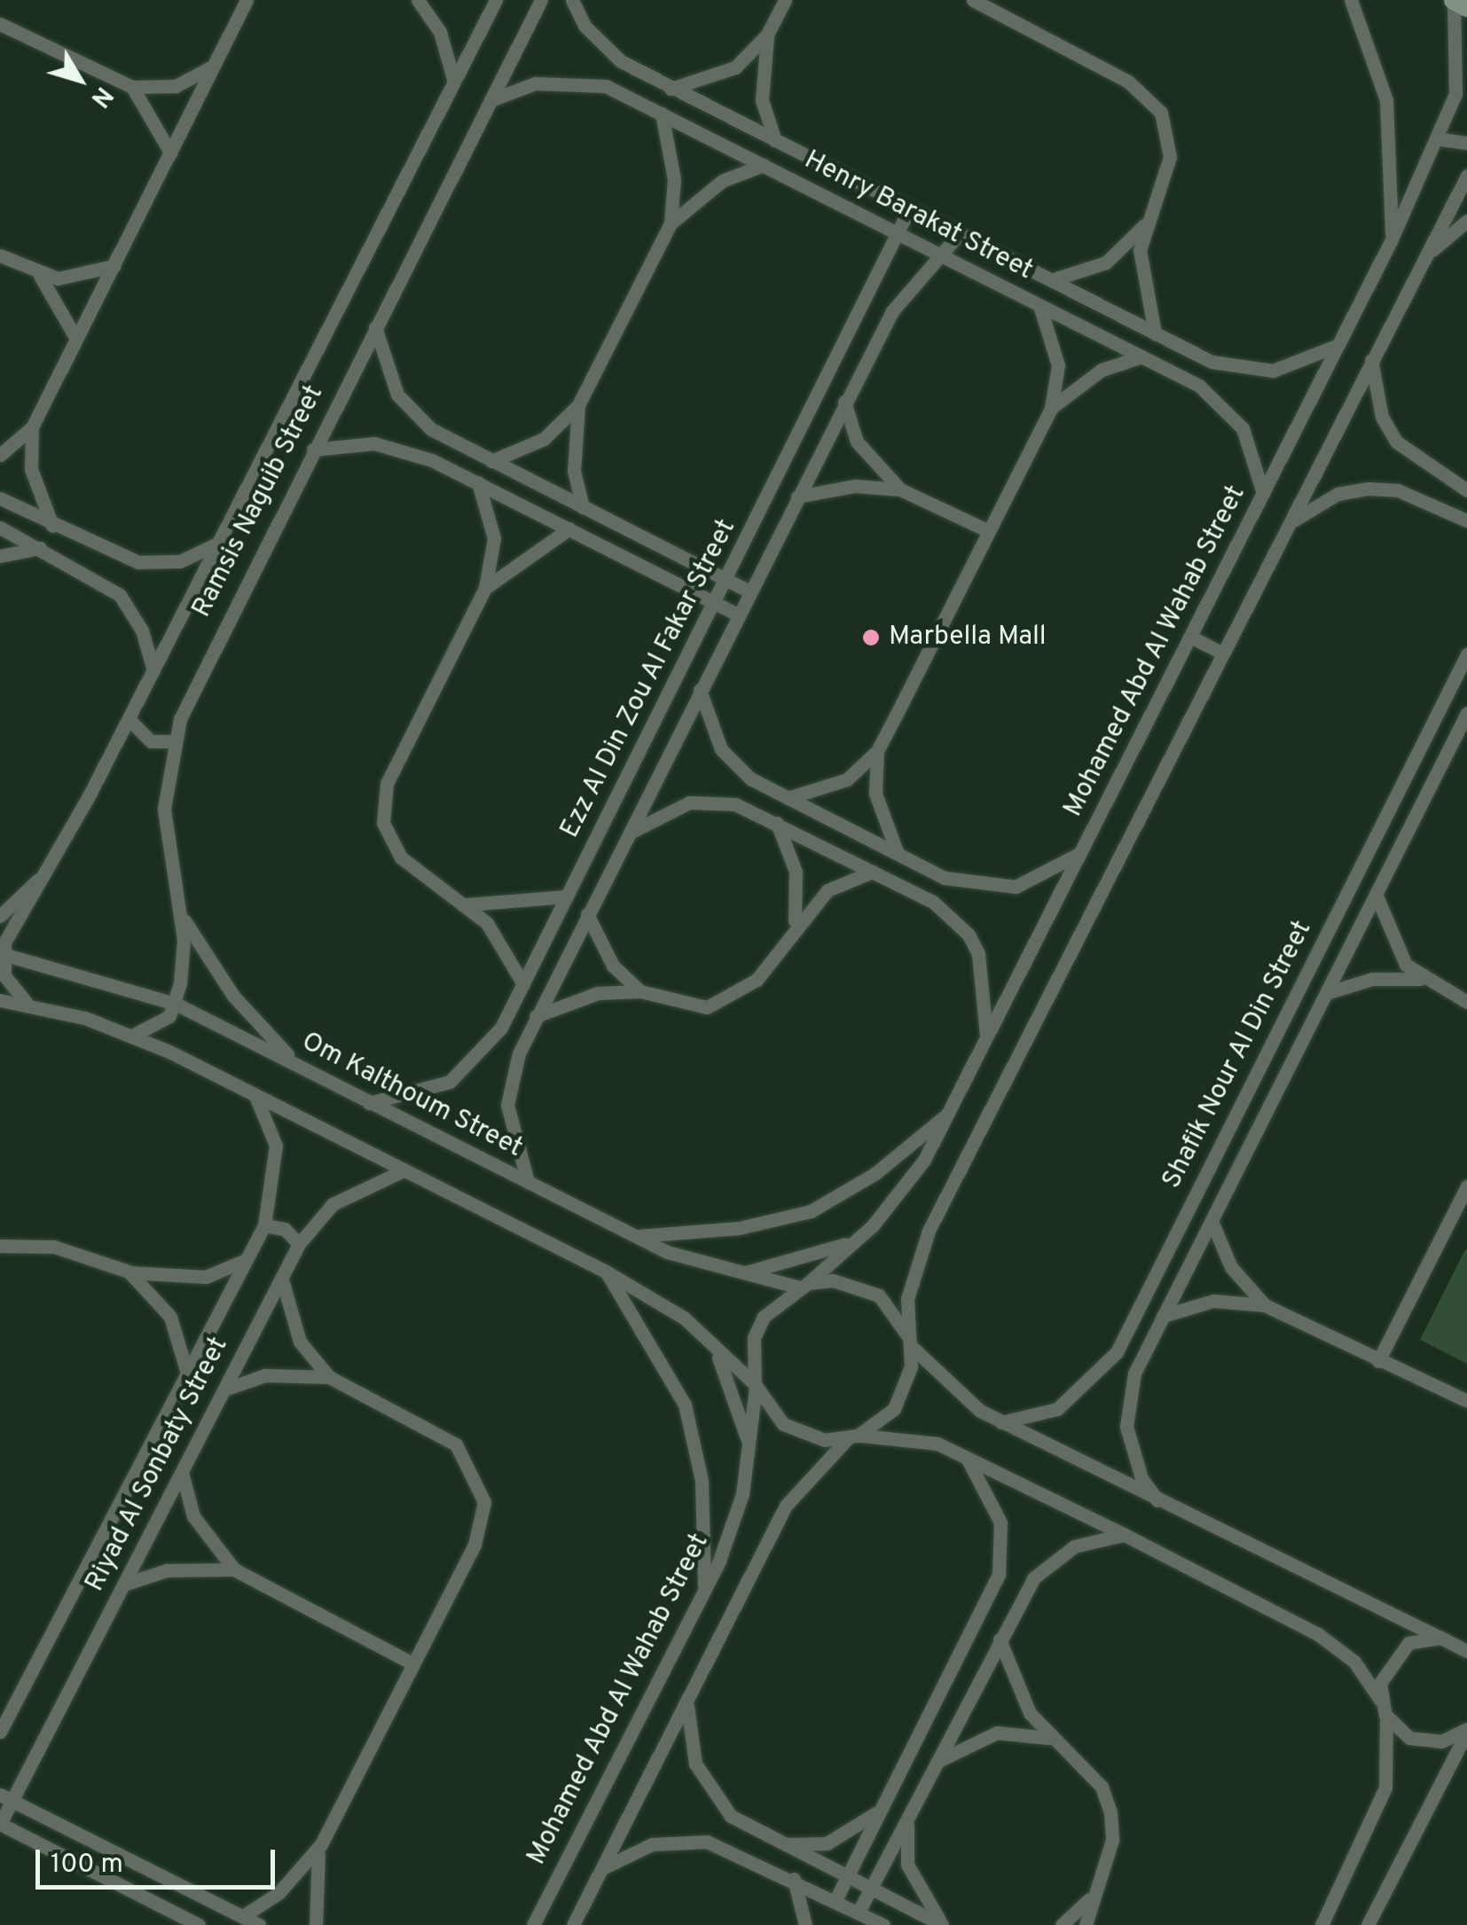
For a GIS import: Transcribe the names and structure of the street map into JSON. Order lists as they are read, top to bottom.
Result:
{
  "streets": {
    "street": [
      "Henry Barakat Street",
      "Ramsis Naguib Street",
      "Mohamed Abd Al Wahab Street",
      "Ezz Al Din Zou Al Fakar Street",
      "Shafik Nour Al Din Street",
      "Om Kalthoum Street",
      "Riyad Al Sonbaty Street"
    ]
  },
  "crossings": [
    ["Henry Barakat Street", "Ramsis Naguib Street"],
    ["Henry Barakat Street", "Mohamed Abd Al Wahab Street"],
    ["Henry Barakat Street", "Ezz Al Din Zou Al Fakar Street"],
    ["Ramsis Naguib Street", "Om Kalthoum Street"],
    ["Mohamed Abd Al Wahab Street", "Om Kalthoum Street"],
    ["Ezz Al Din Zou Al Fakar Street", "Om Kalthoum Street"]
  ],
  "places": ["Marbella Mall"],
  "scale_bar": "100 m",
  "north": "bottom right"
}
